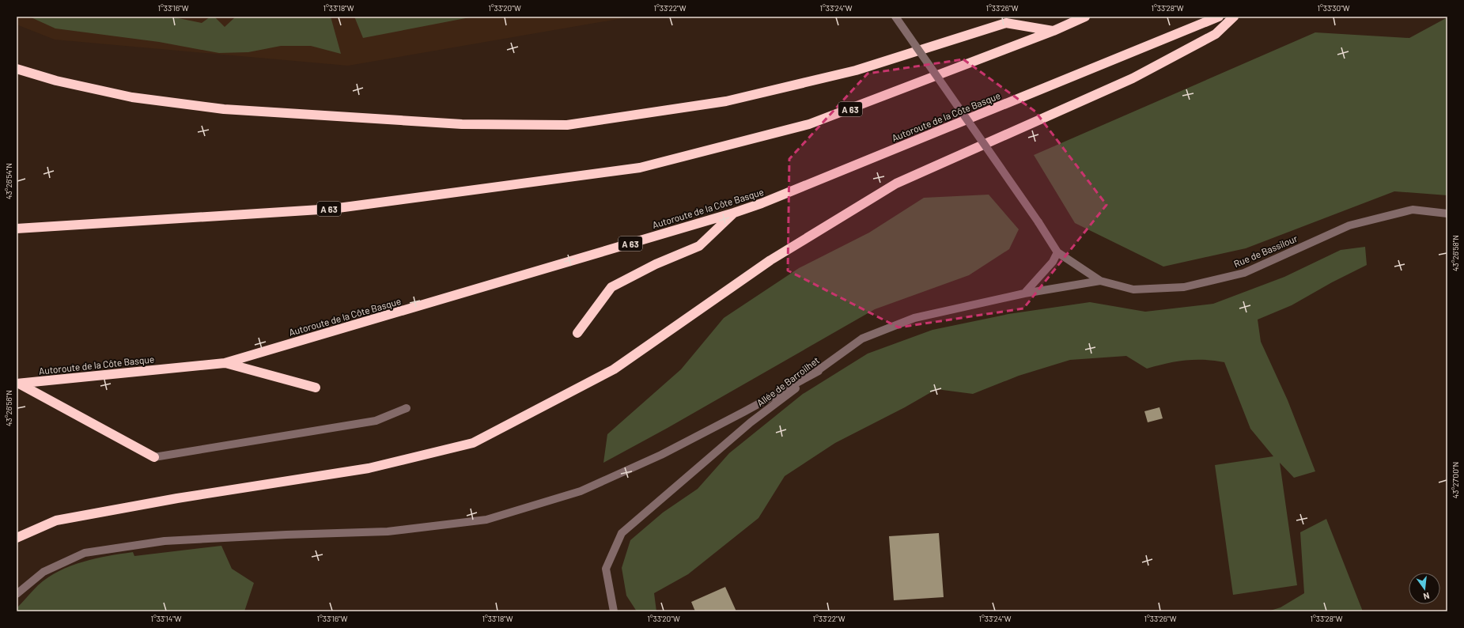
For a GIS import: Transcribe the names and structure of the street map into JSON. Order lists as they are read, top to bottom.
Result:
{
  "streets": {
    "highway": ["A 63", "Autoroute de la Côte Basque"],
    "street": ["Rue de Bassilour", "Allée de Barroilhet"]
  },
  "crossings": [
    ["Rue de Bassilour", "Allée de Barroilhet"]
  ],
  "north": "bottom",
  "coordinates": [
    "1°33'16\"W",
    "1°33'18\"W",
    "1°33'20\"W",
    "1°33'22\"W",
    "1°33'24\"W",
    "1°33'26\"W",
    "1°33'28\"W",
    "1°33'30\"W",
    "43°26'54\"N",
    "43°26'58\"N",
    "43°26'56\"N",
    "43°27'00\"N",
    "1°33'14\"W"
  ]
}
